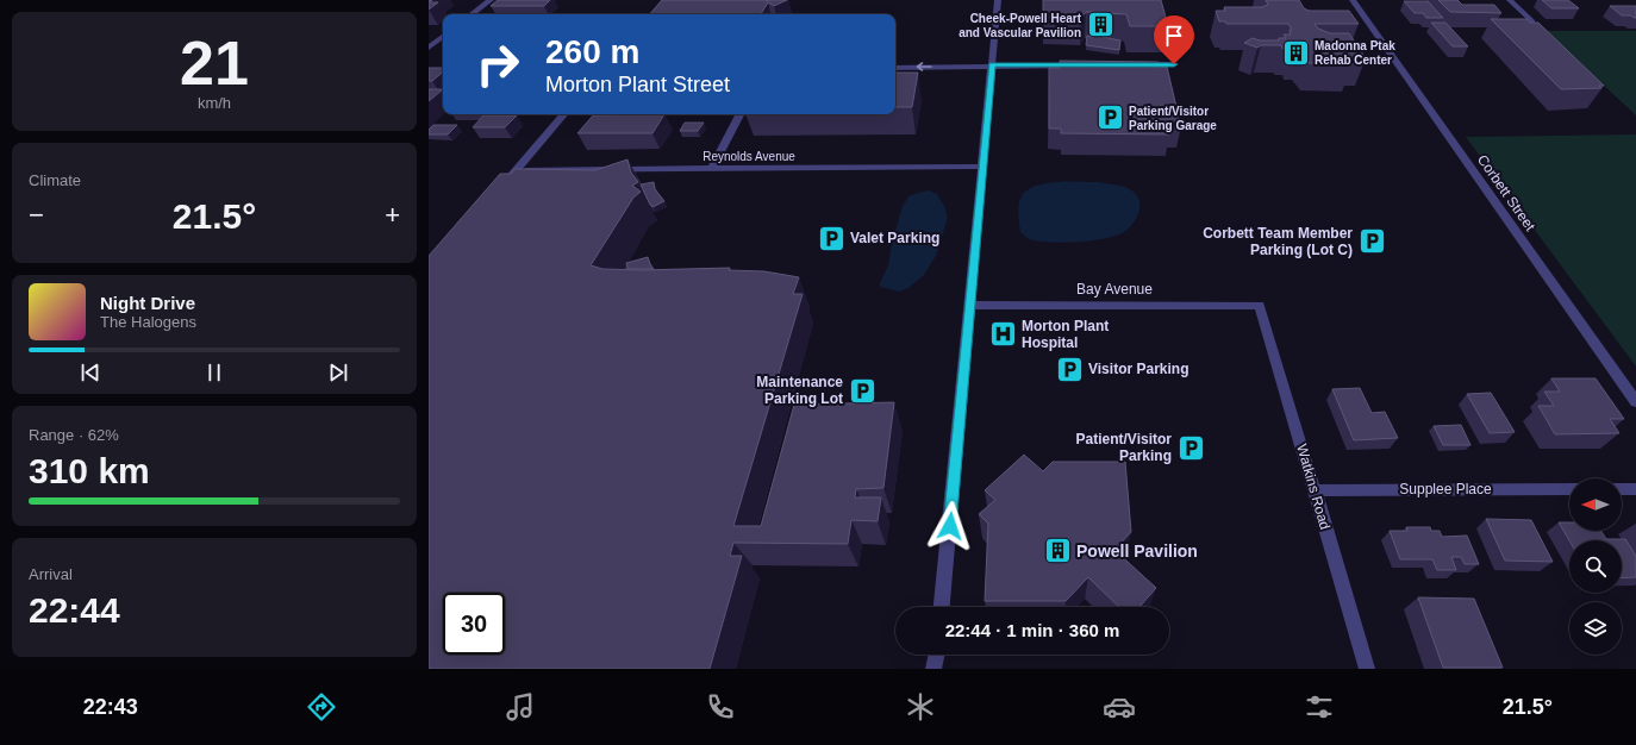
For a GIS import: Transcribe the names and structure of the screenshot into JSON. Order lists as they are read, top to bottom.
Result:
{
  "streets": {
    "street": [
      "Reynolds Avenue",
      "Corbett Street",
      "Bay Avenue",
      "Watkins Road",
      "Supplee Place"
    ]
  },
  "crossings": [
    ["Bay Avenue", "Watkins Road"],
    ["Watkins Road", "Supplee Place"]
  ],
  "places": {
    "building": ["Cheek-Powell Heart and Vascular Pavilion", "Madonna Ptak Rehab Center", "Powell Pavilion"],
    "parking": [
      "Patient/Visitor Parking Garage",
      "Valet Parking",
      "Corbett Team Member Parking (Lot C)",
      "Visitor Parking",
      "Maintenance Parking Lot",
      "Patient/Visitor Parking"
    ],
    "hospital": ["Morton Plant Hospital"]
  },
  "north": "left",
  "page": {
    "tile": [
      ["21", "km/h"],
      "Climate",
      ["Range · 62%", "310 km"],
      ["Arrival", "22:44"]
    ],
    "turn": ["260 m", "Morton Plant Street"],
    "heat": ["−", "21.5°", "+"],
    "song": ["Night Drive", "The Halogens"],
    "limit": "30",
    "trip": "22:44 · 1 min · 360 m",
    "tabs": ["22:43", "21.5°"]
  }
}
